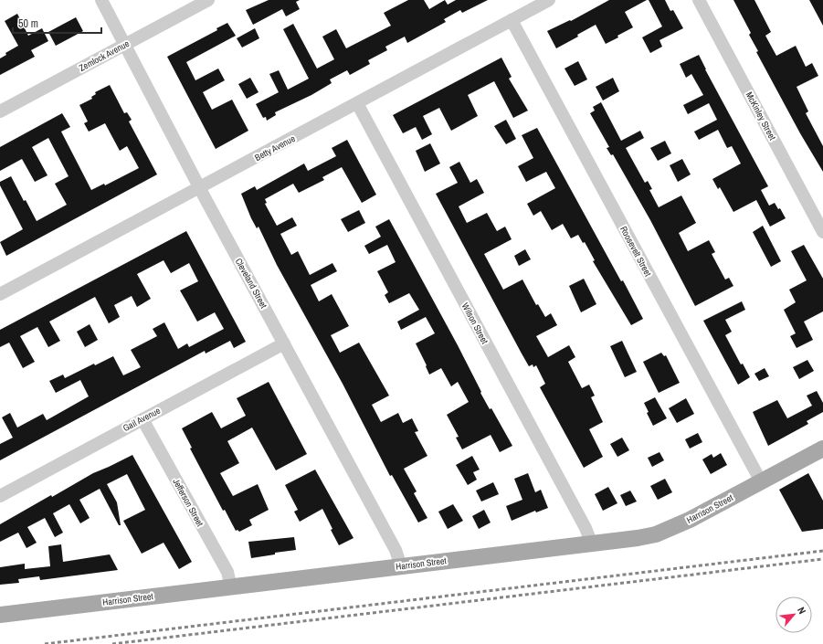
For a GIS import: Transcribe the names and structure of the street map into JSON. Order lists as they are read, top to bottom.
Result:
{
  "streets": {
    "main road": ["Harrison Street"],
    "street": [
      "Zemlock Avenue",
      "McKinley Street",
      "Betty Avenue",
      "Roosevelt Street",
      "Cleveland Street",
      "Wilson Street",
      "Gail Avenue",
      "Jefferson Street"
    ]
  },
  "crossings": [
    ["Zemlock Avenue", "Cleveland Street"],
    ["Betty Avenue", "Roosevelt Street"],
    ["Betty Avenue", "Cleveland Street"],
    ["Betty Avenue", "Wilson Street"],
    ["Roosevelt Street", "Harrison Street"],
    ["Cleveland Street", "Gail Avenue"],
    ["Cleveland Street", "Harrison Street"],
    ["Wilson Street", "Harrison Street"],
    ["Gail Avenue", "Jefferson Street"],
    ["Jefferson Street", "Harrison Street"]
  ],
  "scale_bar": "50 m",
  "north": "top right"
}
